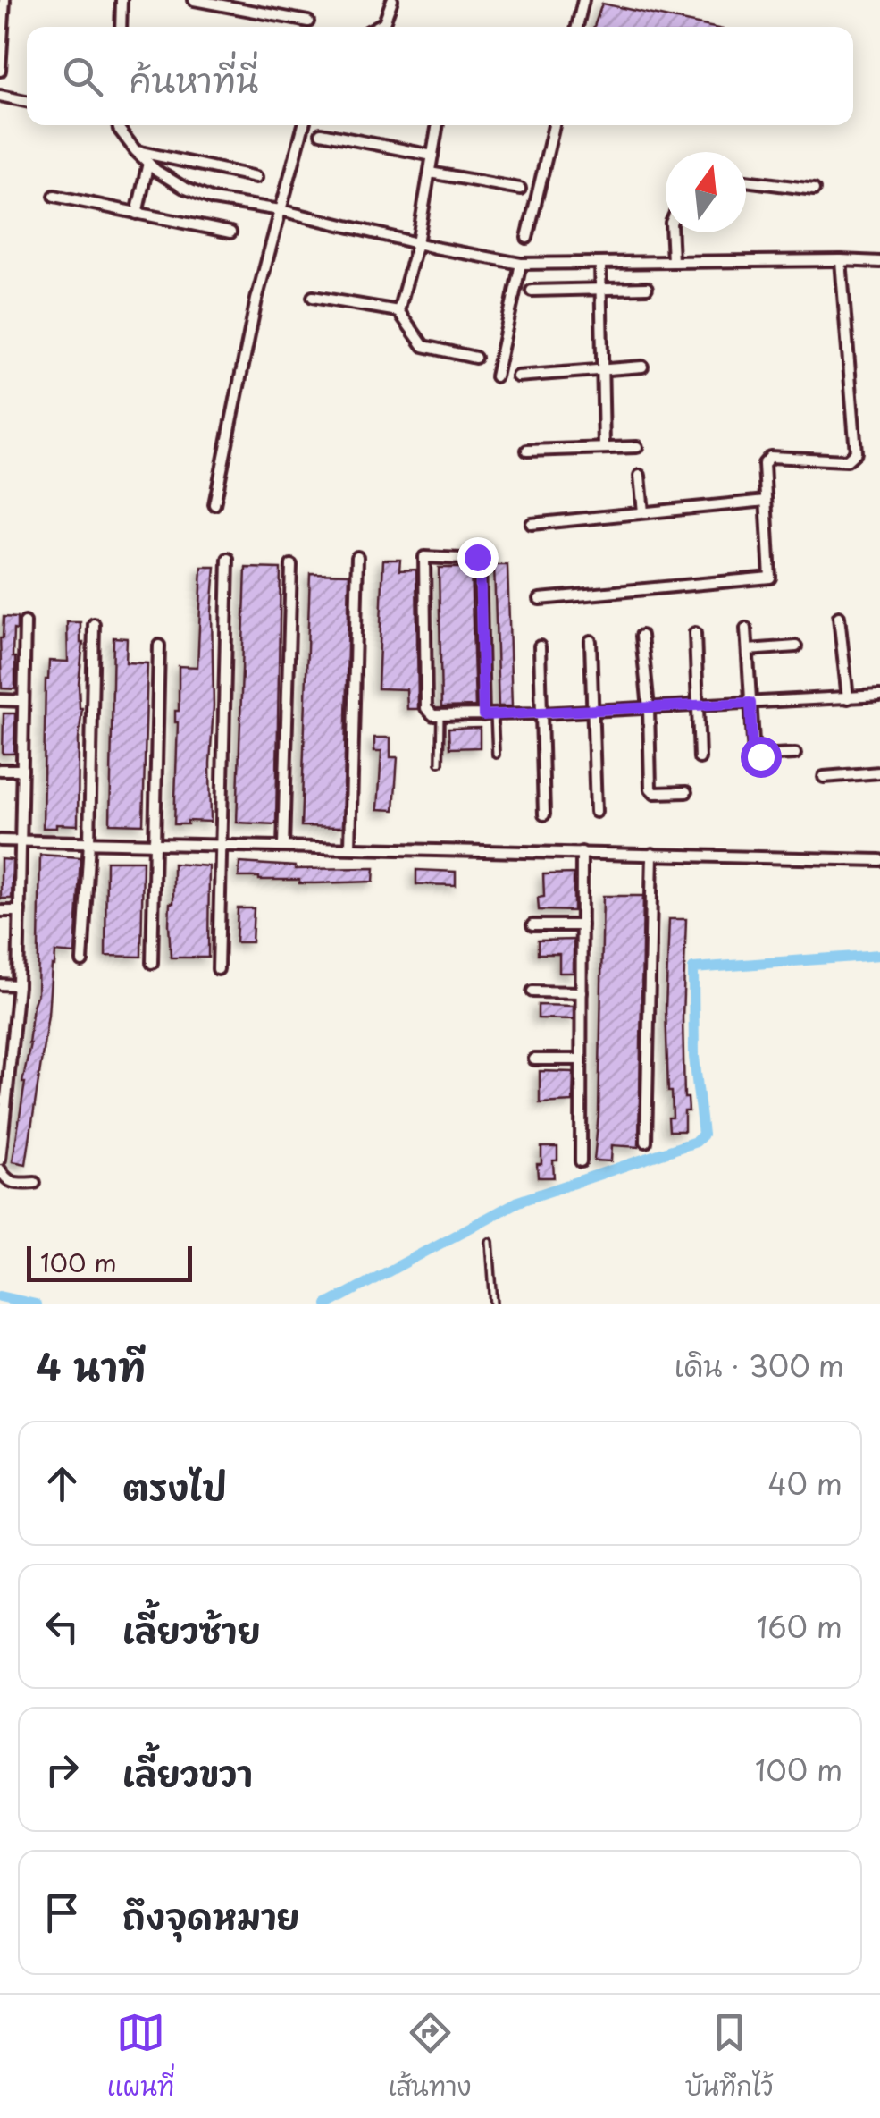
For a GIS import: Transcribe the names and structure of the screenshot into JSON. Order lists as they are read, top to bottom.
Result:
{
  "scale_bar": "100 m",
  "north": "top",
  "page": {
    "search": "ค้นหาที่นี่",
    "scale": "100 m",
    "heading": ["4 นาที", "เดิน · 300 m"],
    "list": [
      ["ตรงไป", "40 m"],
      ["เลี้ยวซ้าย", "160 m"],
      ["เลี้ยวขวา", "100 m"],
      "ถึงจุดหมาย"
    ],
    "nav": ["แผนที่", "เส้นทาง", "บันทึกไว้"]
  }
}
